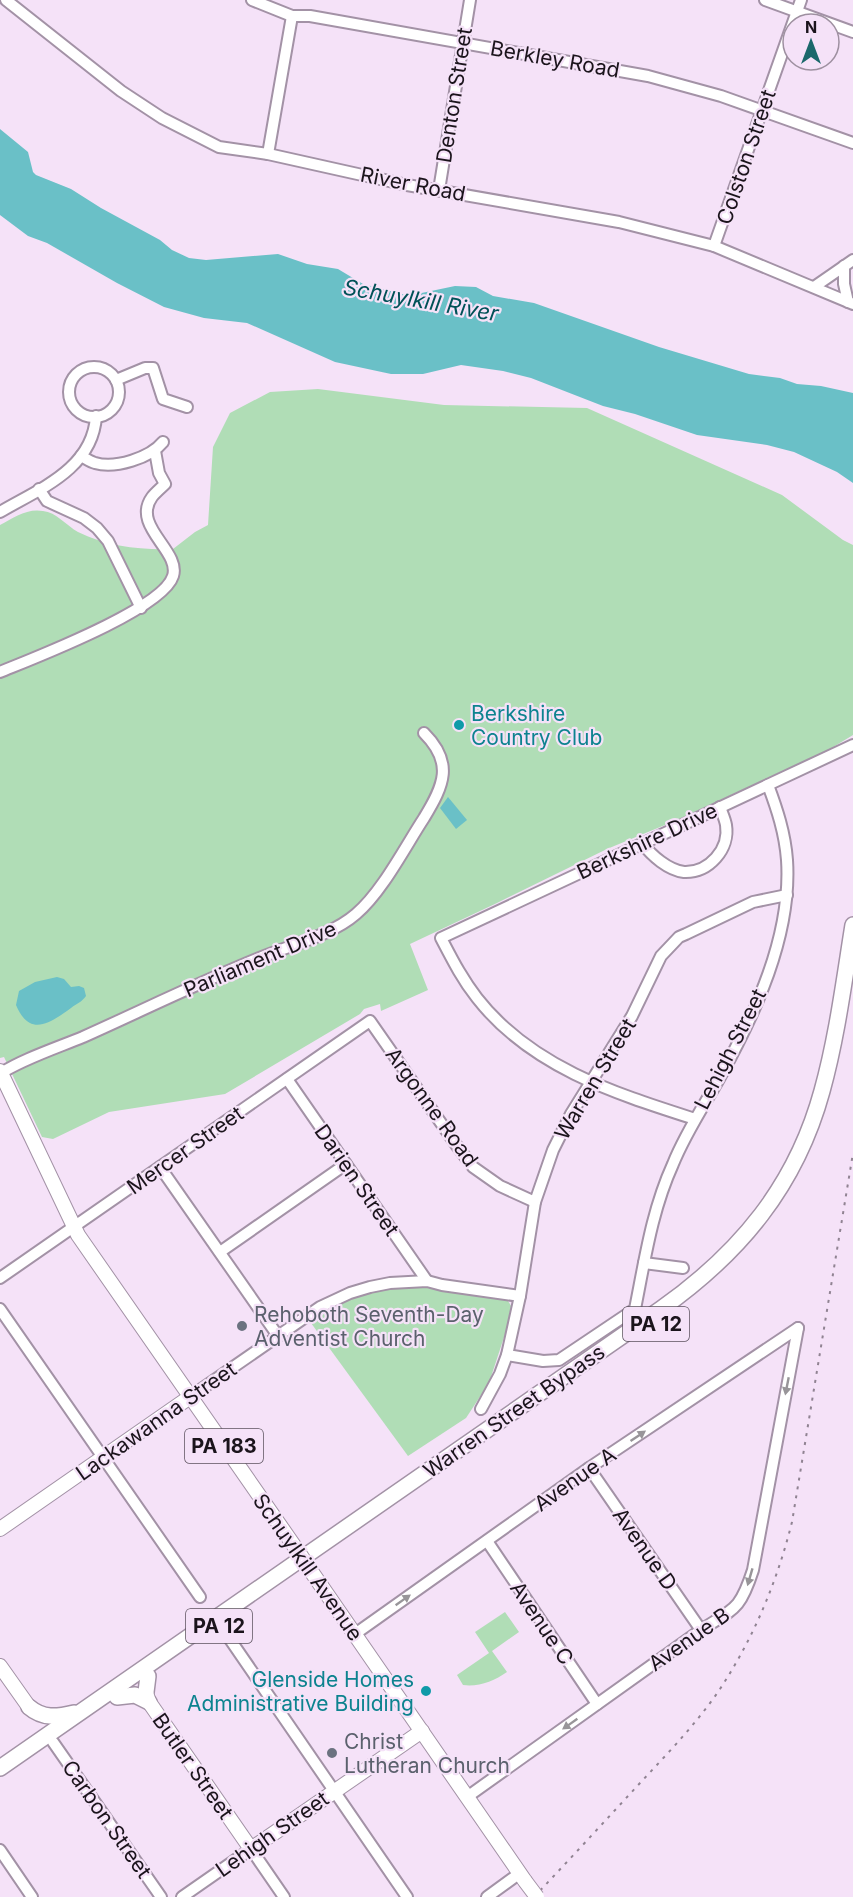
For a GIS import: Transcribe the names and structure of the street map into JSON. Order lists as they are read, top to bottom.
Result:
{
  "streets": {
    "highway": ["PA 12", "Warren Street Bypass"],
    "main road": [
      "Lehigh Street",
      "Lackawanna Street",
      "PA 183",
      "Schuylkill Avenue",
      "Butler Street"
    ],
    "street": [
      "Berkley Road",
      "Denton Street",
      "Colston Street",
      "River Road",
      "Berkshire Drive",
      "Parliament Drive",
      "Warren Street",
      "Argonne Road",
      "Mercer Street",
      "Darien Street",
      "Avenue A",
      "Avenue D",
      "Avenue C",
      "Avenue B",
      "Carbon Street"
    ]
  },
  "crossings": [
    ["Berkley Road", "Denton Street"],
    ["Berkley Road", "Colston Street"],
    ["Denton Street", "River Road"],
    ["Colston Street", "River Road"],
    ["Berkshire Drive", "Lehigh Street"],
    ["Berkshire Drive", "Warren Street"],
    ["Parliament Drive", "Schuylkill Avenue"],
    ["Lehigh Street", "Warren Street"],
    ["Lehigh Street", "Schuylkill Avenue"],
    ["Lehigh Street", "Butler Street"],
    ["Warren Street", "Argonne Road"],
    ["Warren Street", "Lackawanna Street"],
    ["Argonne Road", "Mercer Street"],
    ["Mercer Street", "Darien Street"],
    ["Mercer Street", "Schuylkill Avenue"],
    ["Darien Street", "Lackawanna Street"],
    ["Warren Street Bypass", "Carbon Street"],
    ["Lackawanna Street", "Schuylkill Avenue"],
    ["Avenue A", "Avenue D"],
    ["Avenue A", "Schuylkill Avenue"],
    ["Avenue A", "Avenue C"],
    ["Avenue A", "Avenue B"],
    ["Avenue D", "Avenue B"],
    ["Schuylkill Avenue", "Avenue B"],
    ["Avenue C", "Avenue B"]
  ],
  "one_way": ["Avenue A", "Avenue B"],
  "water": ["Schuylkill River"],
  "places": [
    "Berkshire Country Club",
    "Rehoboth Seventh-Day Adventist Church",
    "Glenside Homes Administrative Building",
    "Christ Lutheran Church"
  ],
  "north": "top"
}
